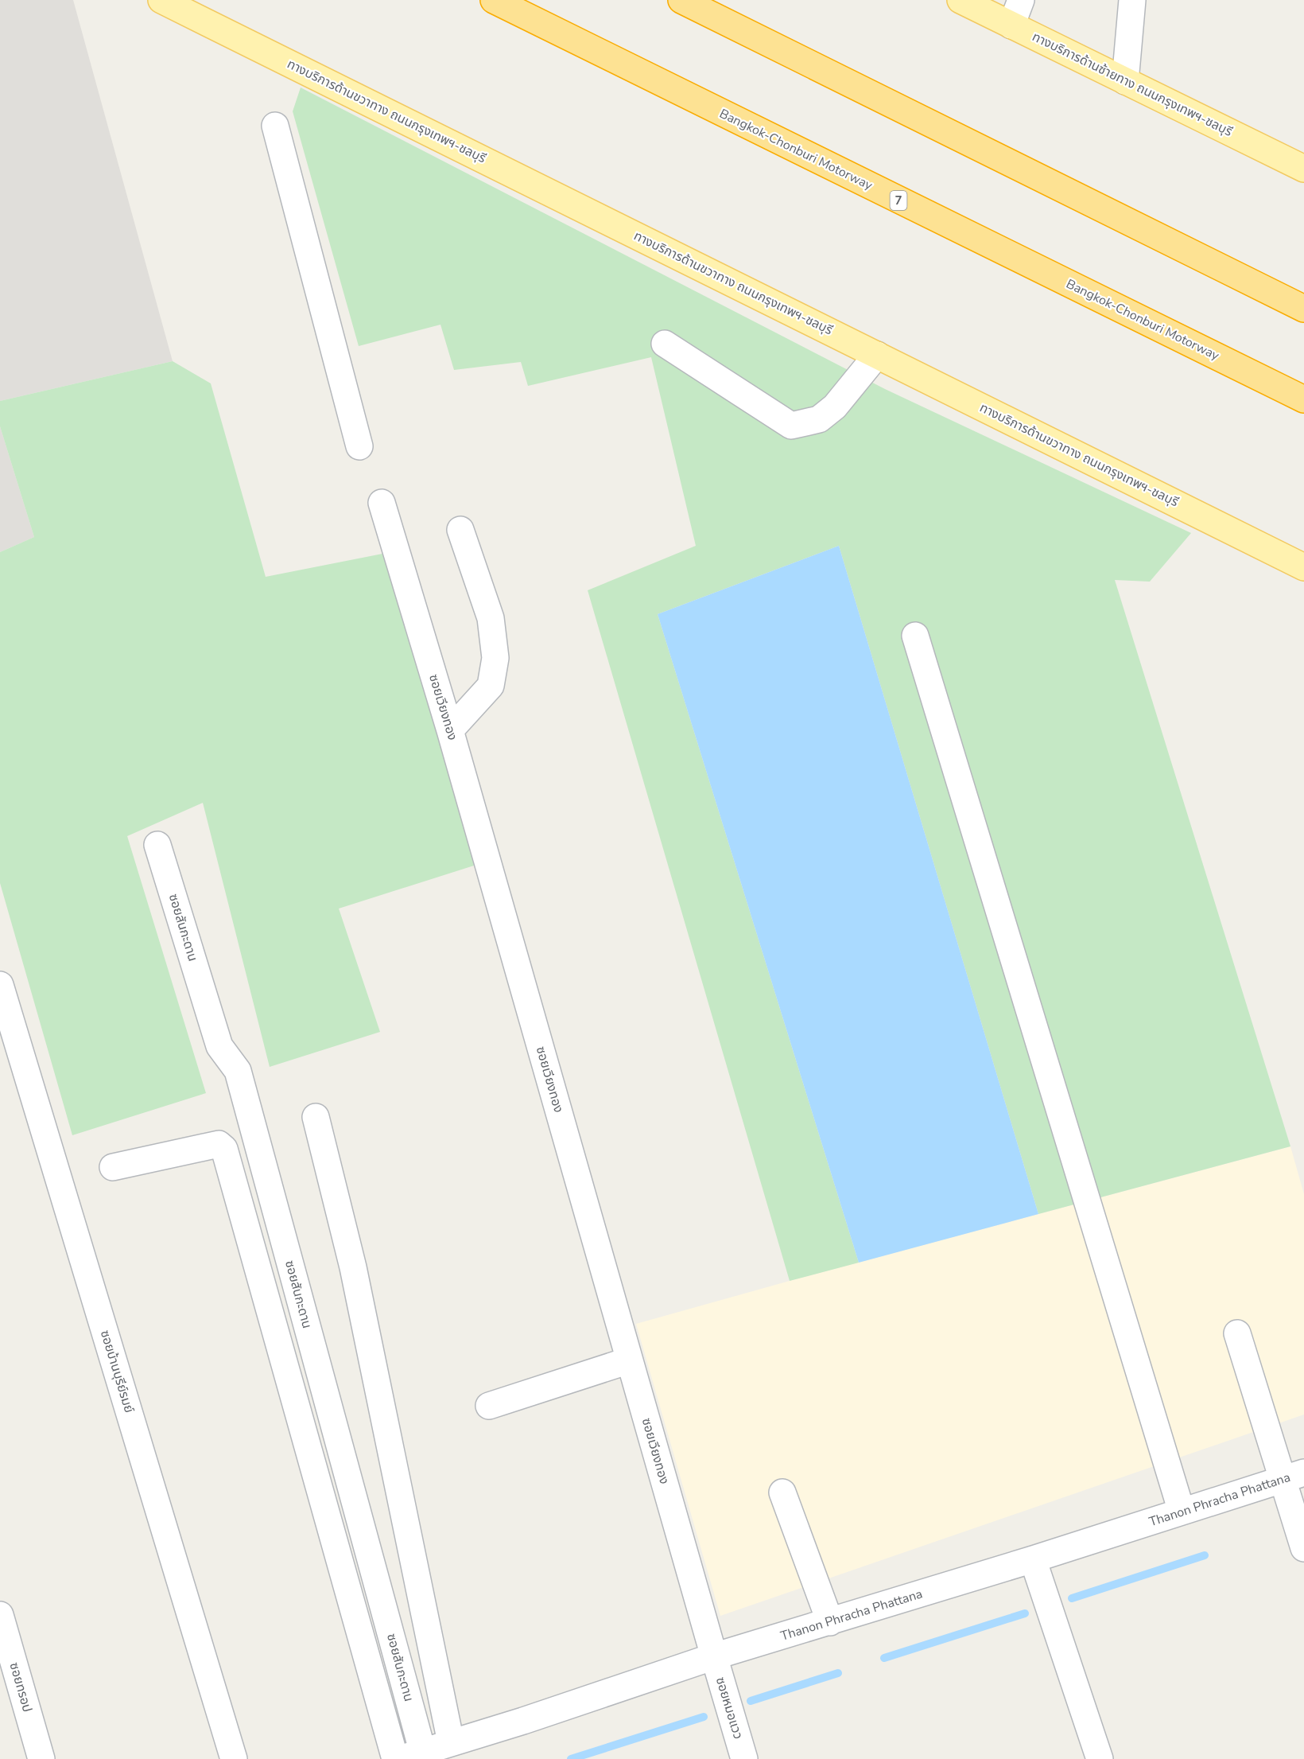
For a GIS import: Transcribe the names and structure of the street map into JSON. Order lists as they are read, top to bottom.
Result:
{
  "streets": {
    "highway": ["Bangkok-Chonburi Motorway", "7"],
    "main road": ["ทางบริการด้านซ้ายทาง ถนนกรุงเทพฯ-ชลบุรี", "ทางบริการด้านขวาทาง ถนนกรุงเทพฯ-ชลบุรี"],
    "street": [
      "ซอยเวียงทอง",
      "ซอยสันกะดาน",
      "ซอยบ้านบุรีย์รมย์",
      "Thanon Phracha Phattana",
      "ซอยทรอป",
      "ซอยหมอแวว"
    ]
  },
  "crossings": [
    ["ซอยเวียงทอง", "Thanon Phracha Phattana"],
    ["ซอยเวียงทอง", "ซอยหมอแวว"],
    ["ซอยสันกะดาน", "Thanon Phracha Phattana"],
    ["Thanon Phracha Phattana", "ซอยหมอแวว"]
  ]
}
